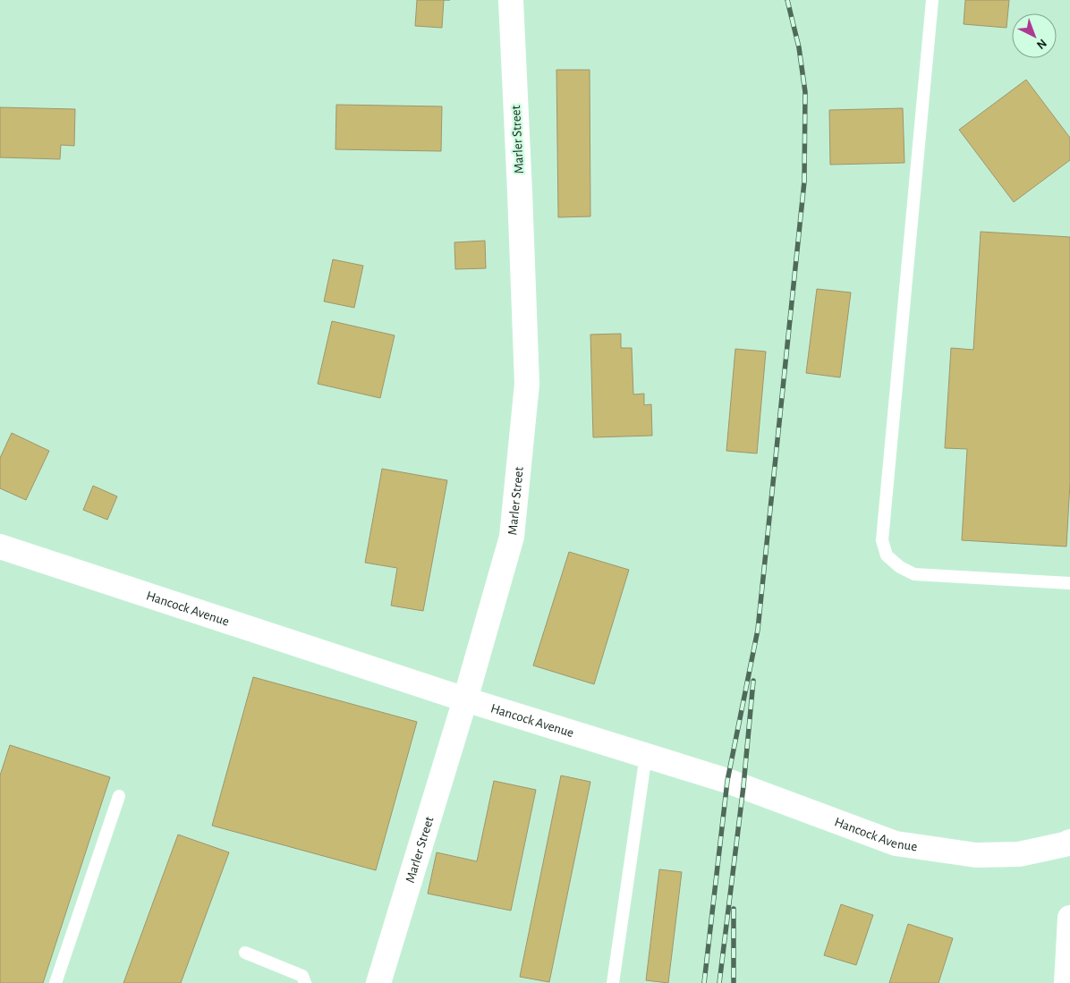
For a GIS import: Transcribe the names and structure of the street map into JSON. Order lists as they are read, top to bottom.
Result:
{
  "streets": {
    "street": ["Marler Street", "Hancock Avenue"]
  },
  "crossings": [
    ["Marler Street", "Hancock Avenue"]
  ],
  "north": "bottom right"
}
